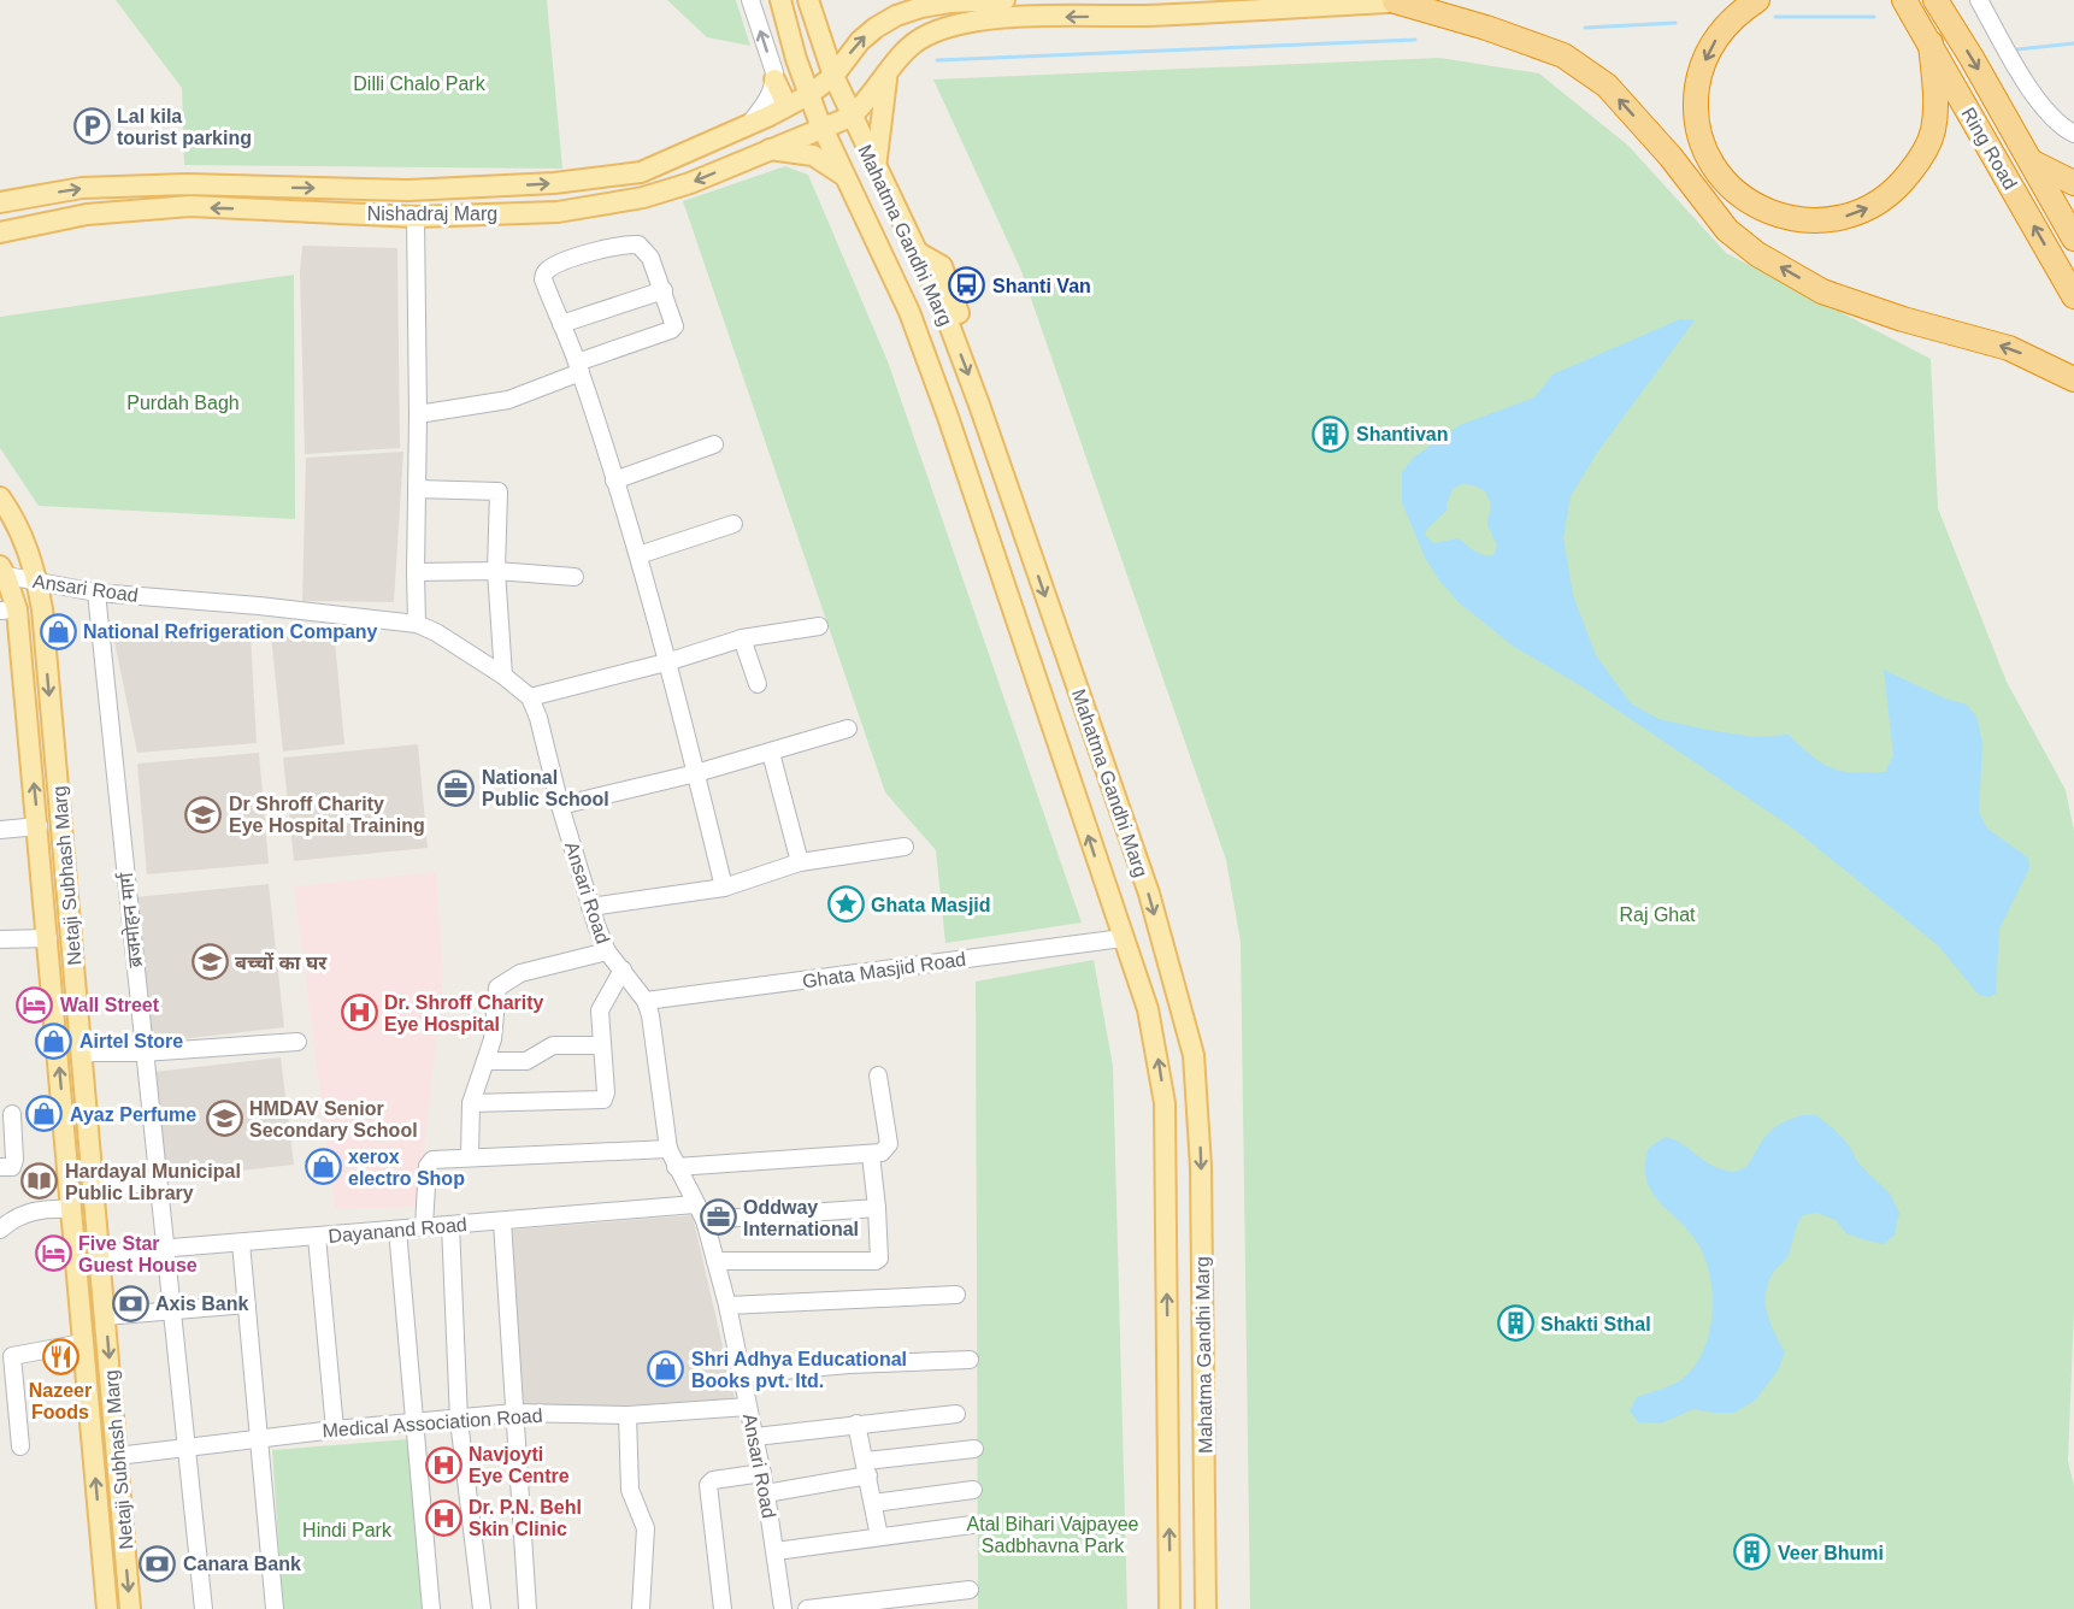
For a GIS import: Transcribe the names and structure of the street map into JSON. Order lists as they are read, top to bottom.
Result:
{
  "streets": {
    "highway": ["Ring Road"],
    "main road": ["Nishadraj Marg", "Mahatma Gandhi Marg", "Netaji Subhash Marg"],
    "street": [
      "Ansari Road",
      "ब्रजमोहन मार्ग",
      "Ghata Masjid Road",
      "Dayanand Road",
      "Medical Association Road"
    ]
  },
  "crossings": [
    ["Nishadraj Marg", "Mahatma Gandhi Marg"],
    ["Mahatma Gandhi Marg", "Ghata Masjid Road"],
    ["Ansari Road", "Netaji Subhash Marg"],
    ["Ansari Road", "ब्रजमोहन मार्ग"],
    ["Ansari Road", "Ghata Masjid Road"],
    ["Ansari Road", "Dayanand Road"],
    ["Ansari Road", "Medical Association Road"],
    ["Netaji Subhash Marg", "Dayanand Road"],
    ["Netaji Subhash Marg", "Medical Association Road"],
    ["ब्रजमोहन मार्ग", "Dayanand Road"],
    ["ब्रजमोहन मार्ग", "Medical Association Road"]
  ],
  "parks": [
    "Dilli Chalo Park",
    "Purdah Bagh",
    "Raj Ghat",
    "Atal Bihari Vajpayee Sadbhavna Park",
    "Hindi Park"
  ],
  "places": {
    "parking": ["Lal kila tourist parking"],
    "bus stop": ["Shanti Van"],
    "building": ["Shantivan", "Shakti Sthal", "Veer Bhumi"],
    "shop": [
      "National Refrigeration Company",
      "Airtel Store",
      "Ayaz Perfume",
      "xerox electro Shop",
      "Shri Adhya Educational Books pvt. ltd."
    ],
    "office": ["National Public School", "Oddway International"],
    "school or university": ["Dr Shroff Charity Eye Hospital Training", "बच्चों का घर", "HMDAV Senior Secondary School"],
    "place": ["Ghata Masjid"],
    "hotel": ["Wall Street", "Five Star Guest House"],
    "hospital": ["Dr. Shroff Charity Eye Hospital", "Navjoyti Eye Centre", "Dr. P.N. Behl Skin Clinic"],
    "library": ["Hardayal Municipal Public Library"],
    "bank": ["Axis Bank", "Canara Bank"],
    "restaurant": ["Nazeer Foods"]
  }
}
